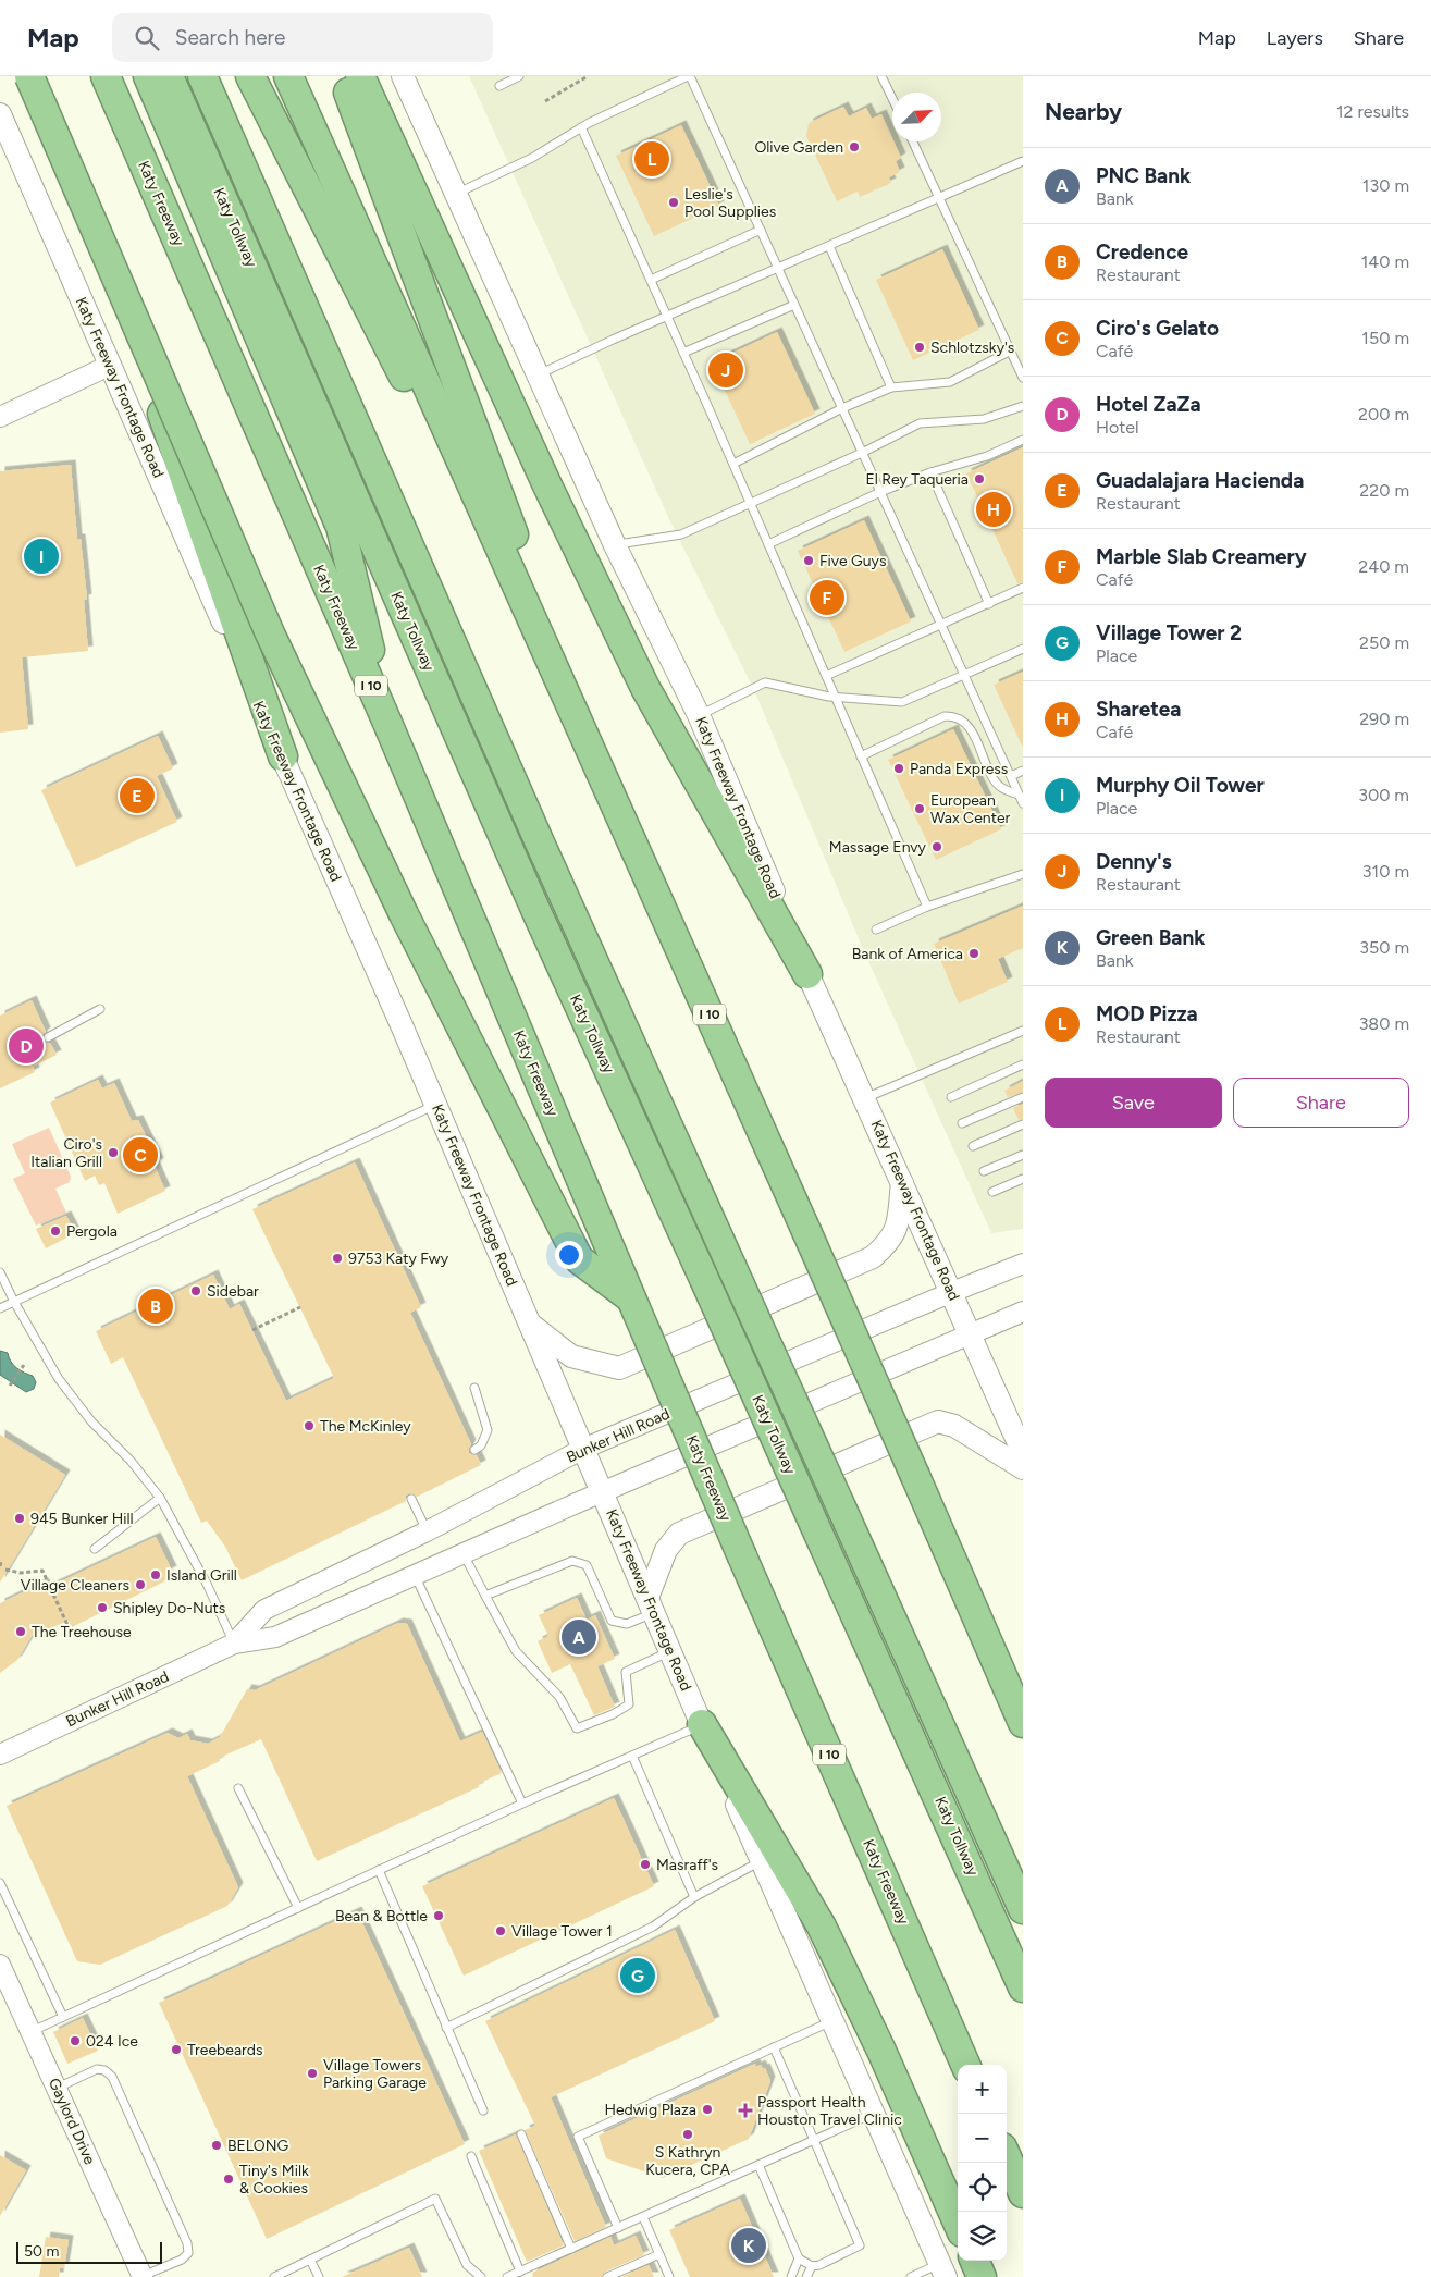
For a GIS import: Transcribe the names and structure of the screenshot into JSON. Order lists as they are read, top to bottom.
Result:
{
  "streets": {
    "highway": ["Katy Freeway", "Katy Tollway", "I 10"],
    "main road": ["Katy Freeway Frontage Road"],
    "street": ["Bunker Hill Road", "Gaylord Drive"]
  },
  "crossings": [
    ["Katy Freeway Frontage Road", "Bunker Hill Road"]
  ],
  "places": {
    "other": [
      "Olive Garden",
      "Leslie's Pool Supplies",
      "Schlotzsky's",
      "El Rey Taqueria",
      "Five Guys",
      "Panda Express",
      "European Wax Center",
      "Massage Envy",
      "Bank of America",
      "Ciro's Italian Grill",
      "Pergola",
      "9753 Katy Fwy",
      "Sidebar",
      "The McKinley",
      "945 Bunker Hill",
      "Island Grill",
      "Village Cleaners",
      "Shipley Do-Nuts",
      "The Treehouse",
      "Masraff's",
      "Bean & Bottle",
      "Village Tower 1",
      "024 Ice",
      "Treebeards",
      "Village Towers Parking Garage",
      "Hedwig Plaza",
      "S Kathryn Kucera, CPA",
      "BELONG",
      "Tiny's Milk & Cookies"
    ],
    "health": ["Passport Health Houston Travel Clinic"]
  },
  "scale_bar": "50 m",
  "north": "top right",
  "page": {
    "header": "Map",
    "search": "Search here",
    "nav": ["Map", "Layers", "Share"],
    "heading": ["Nearby", "12 results"],
    "pins": [
      "L",
      "J",
      "H",
      "I",
      "F",
      "E",
      "D",
      "C",
      "B",
      "A",
      "G",
      "K"
    ],
    "list": [
      {
        "mark": "A",
        "name": "PNC Bank",
        "note": "Bank",
        "value": "130 m"
      },
      {
        "mark": "B",
        "name": "Credence",
        "note": "Restaurant",
        "value": "140 m"
      },
      {
        "mark": "C",
        "name": "Ciro's Gelato",
        "note": "Café",
        "value": "150 m"
      },
      {
        "mark": "D",
        "name": "Hotel ZaZa",
        "note": "Hotel",
        "value": "200 m"
      },
      {
        "mark": "E",
        "name": "Guadalajara Hacienda",
        "note": "Restaurant",
        "value": "220 m"
      },
      {
        "mark": "F",
        "name": "Marble Slab Creamery",
        "note": "Café",
        "value": "240 m"
      },
      {
        "mark": "G",
        "name": "Village Tower 2",
        "note": "Place",
        "value": "250 m"
      },
      {
        "mark": "H",
        "name": "Sharetea",
        "note": "Café",
        "value": "290 m"
      },
      {
        "mark": "I",
        "name": "Murphy Oil Tower",
        "note": "Place",
        "value": "300 m"
      },
      {
        "mark": "J",
        "name": "Denny's",
        "note": "Restaurant",
        "value": "310 m"
      },
      {
        "mark": "K",
        "name": "Green Bank",
        "note": "Bank",
        "value": "350 m"
      },
      {
        "mark": "L",
        "name": "MOD Pizza",
        "note": "Restaurant",
        "value": "380 m"
      }
    ],
    "buttons": ["Save", "Share"],
    "map_buttons": ["+", "−"],
    "scale": "50 m"
  }
}
